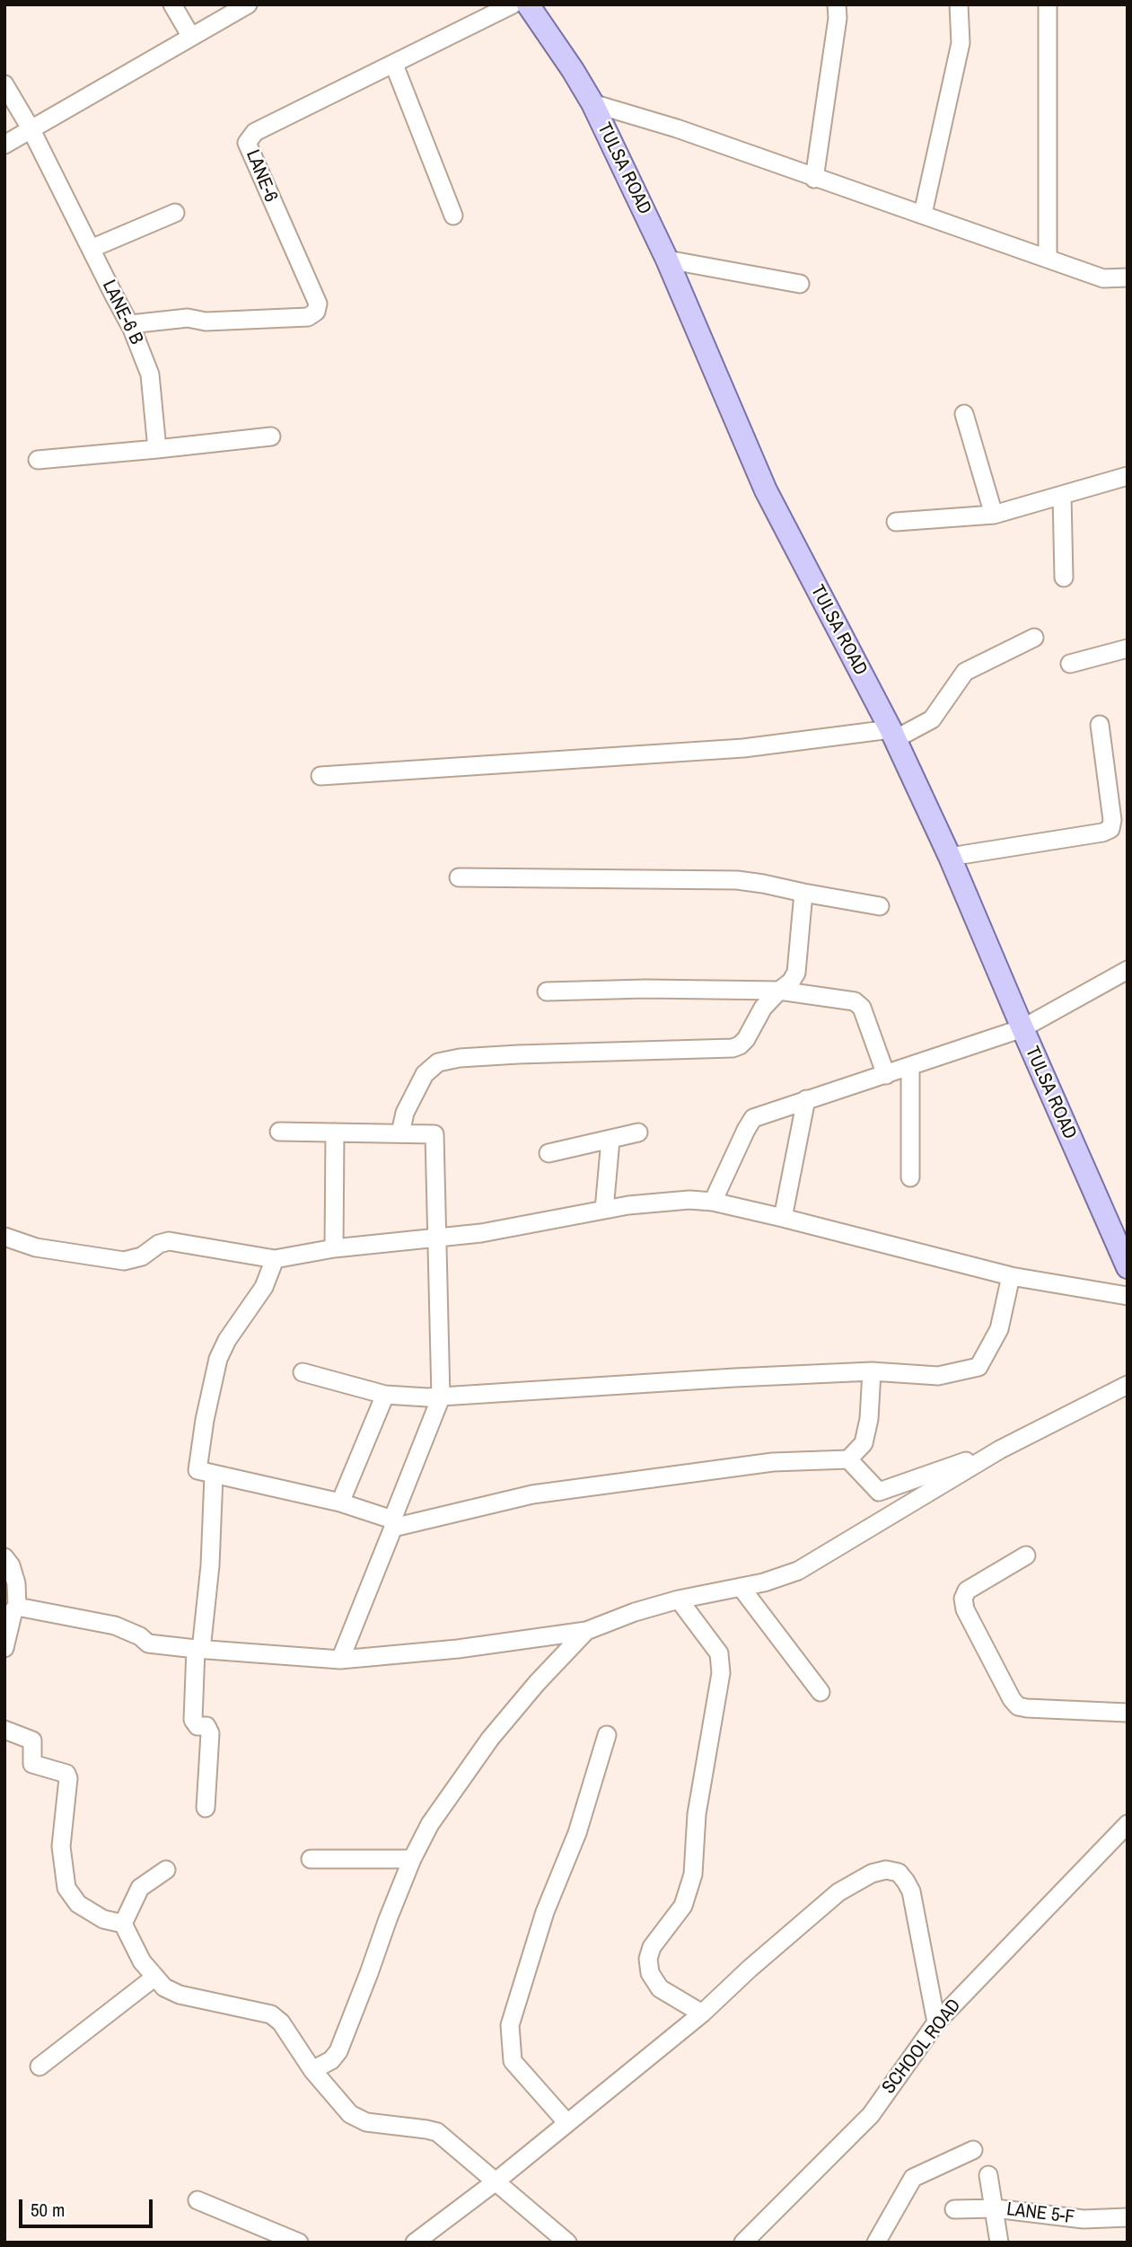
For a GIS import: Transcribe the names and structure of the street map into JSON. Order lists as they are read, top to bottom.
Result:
{
  "streets": {
    "main road": ["TULSA ROAD"],
    "street": [
      "LANE-6",
      "LANE-6 B",
      "SCHOOL ROAD",
      "LANE 5-F"
    ]
  },
  "crossings": [
    ["LANE-6", "LANE-6 B"]
  ],
  "scale_bar": "50 m"
}
